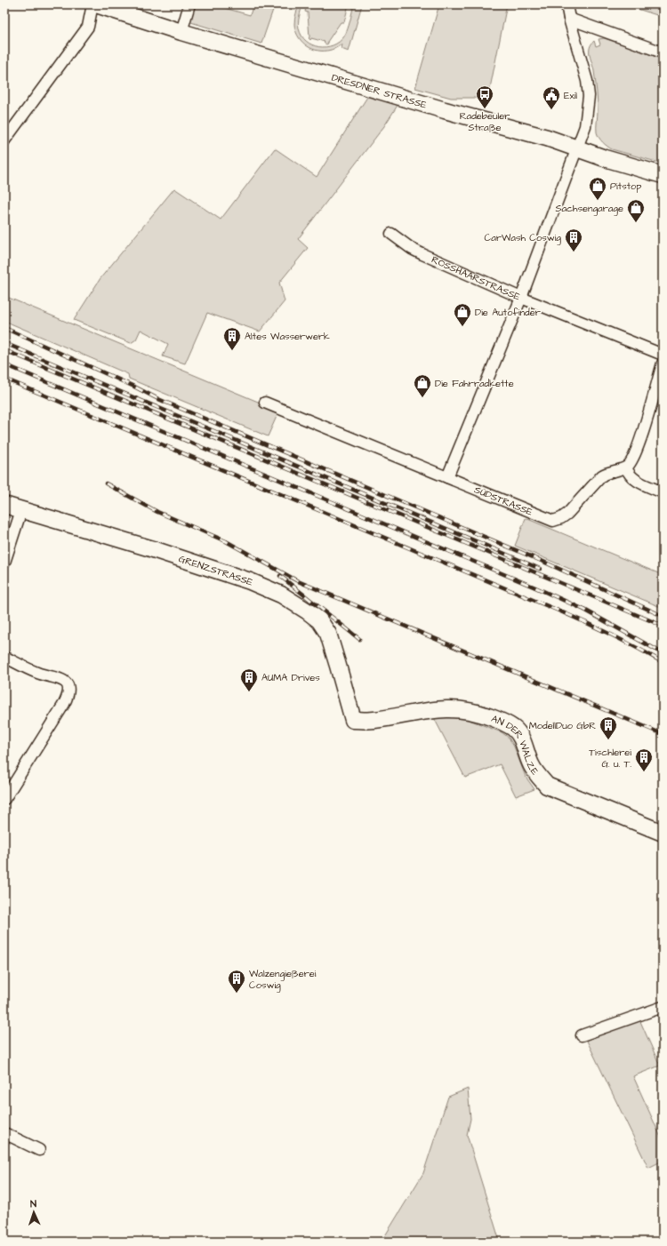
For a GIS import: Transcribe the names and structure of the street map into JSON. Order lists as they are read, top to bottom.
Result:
{
  "streets": {
    "street": [
      "DRESDNER STRASSE",
      "ROSSHAARSTRASSE",
      "SÜDSTRASSE",
      "GRENZSTRASSE",
      "AN DER WALZE"
    ]
  },
  "crossings": [
    ["GRENZSTRASSE", "AN DER WALZE"]
  ],
  "places": {
    "bus stop": ["Radebeuler Straße"],
    "public building": ["Exil"],
    "shop": [
      "Pitstop",
      "Sachsengarage",
      "Die Autofinder",
      "Die Fahrradkette"
    ],
    "building": [
      "CarWash Coswig",
      "Altes Wasserwerk",
      "AUMA Drives",
      "ModellDuo GbR",
      "Tischlerei G. u. T.",
      "Walzengießerei Coswig"
    ]
  },
  "north": "top"
}
